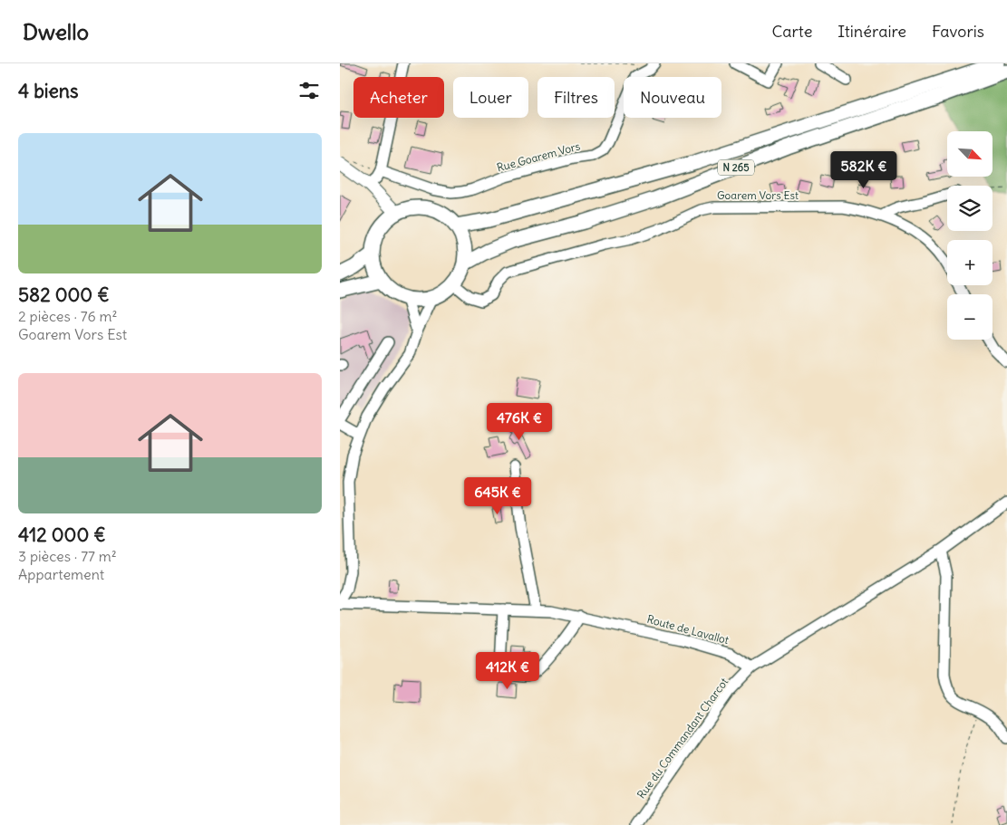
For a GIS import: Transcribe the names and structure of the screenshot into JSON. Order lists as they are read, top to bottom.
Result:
{
  "streets": {
    "highway": ["N 265"],
    "street": [
      "Rue Goarem Vors",
      "Goarem Vors Est",
      "Route de Lavallot",
      "Rue du Commandant Charcot"
    ]
  },
  "crossings": [
    ["N 265", "Goarem Vors Est"],
    ["Route de Lavallot", "Rue du Commandant Charcot"]
  ],
  "north": "bottom right",
  "page": {
    "header": "Dwello",
    "nav": ["Carte", "Itinéraire", "Favoris"],
    "heading": "4 biens",
    "chip": [
      "Acheter",
      "Louer",
      "Filtres",
      "Nouveau"
    ],
    "list": [
      {
        "name": "582 000 €",
        "note": "2 pièces · 76 m² · Goarem Vors Est"
      },
      {
        "name": "412 000 €",
        "note": "3 pièces · 77 m² · Appartement"
      }
    ],
    "map_buttons": ["+", "−"],
    "price": [
      "582K €",
      "476K €",
      "645K €",
      "412K €"
    ]
  }
}
